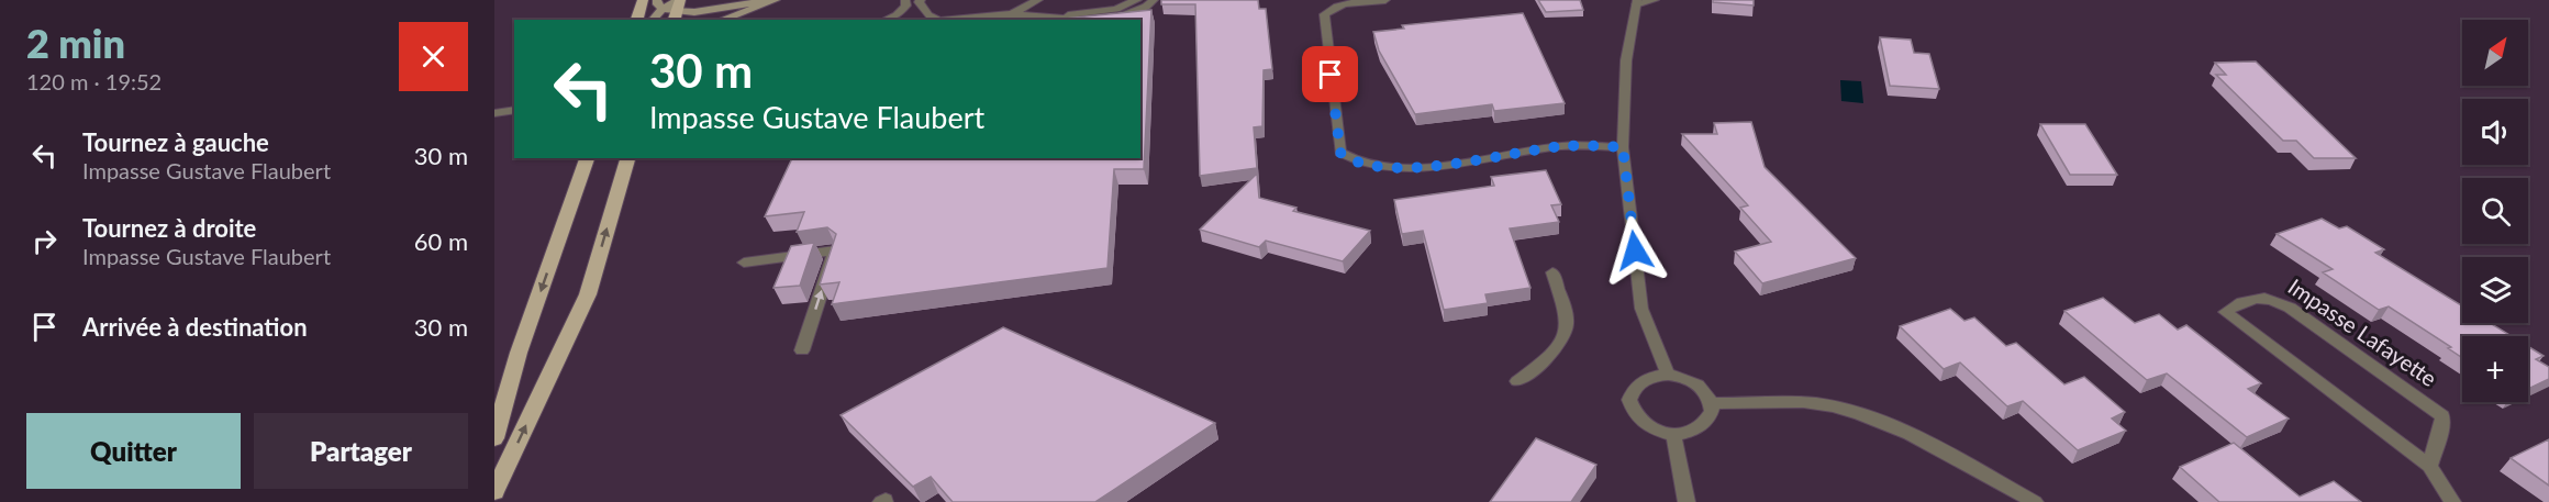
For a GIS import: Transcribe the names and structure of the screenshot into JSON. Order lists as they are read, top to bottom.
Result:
{
  "streets": {
    "street": ["Impasse Lafayette"]
  },
  "north": "top right",
  "page": {
    "heading": ["2 min", "120 m · 19:52"],
    "map_buttons": "+",
    "turn": ["30 m", "Impasse Gustave Flaubert"],
    "list": [
      {
        "name": "Tournez à gauche",
        "note": "Impasse Gustave Flaubert",
        "value": "30 m"
      },
      {
        "name": "Tournez à droite",
        "note": "Impasse Gustave Flaubert",
        "value": "60 m"
      },
      {
        "name": "Arrivée à destination",
        "value": "30 m"
      }
    ],
    "buttons": ["Quitter", "Partager"]
  }
}
